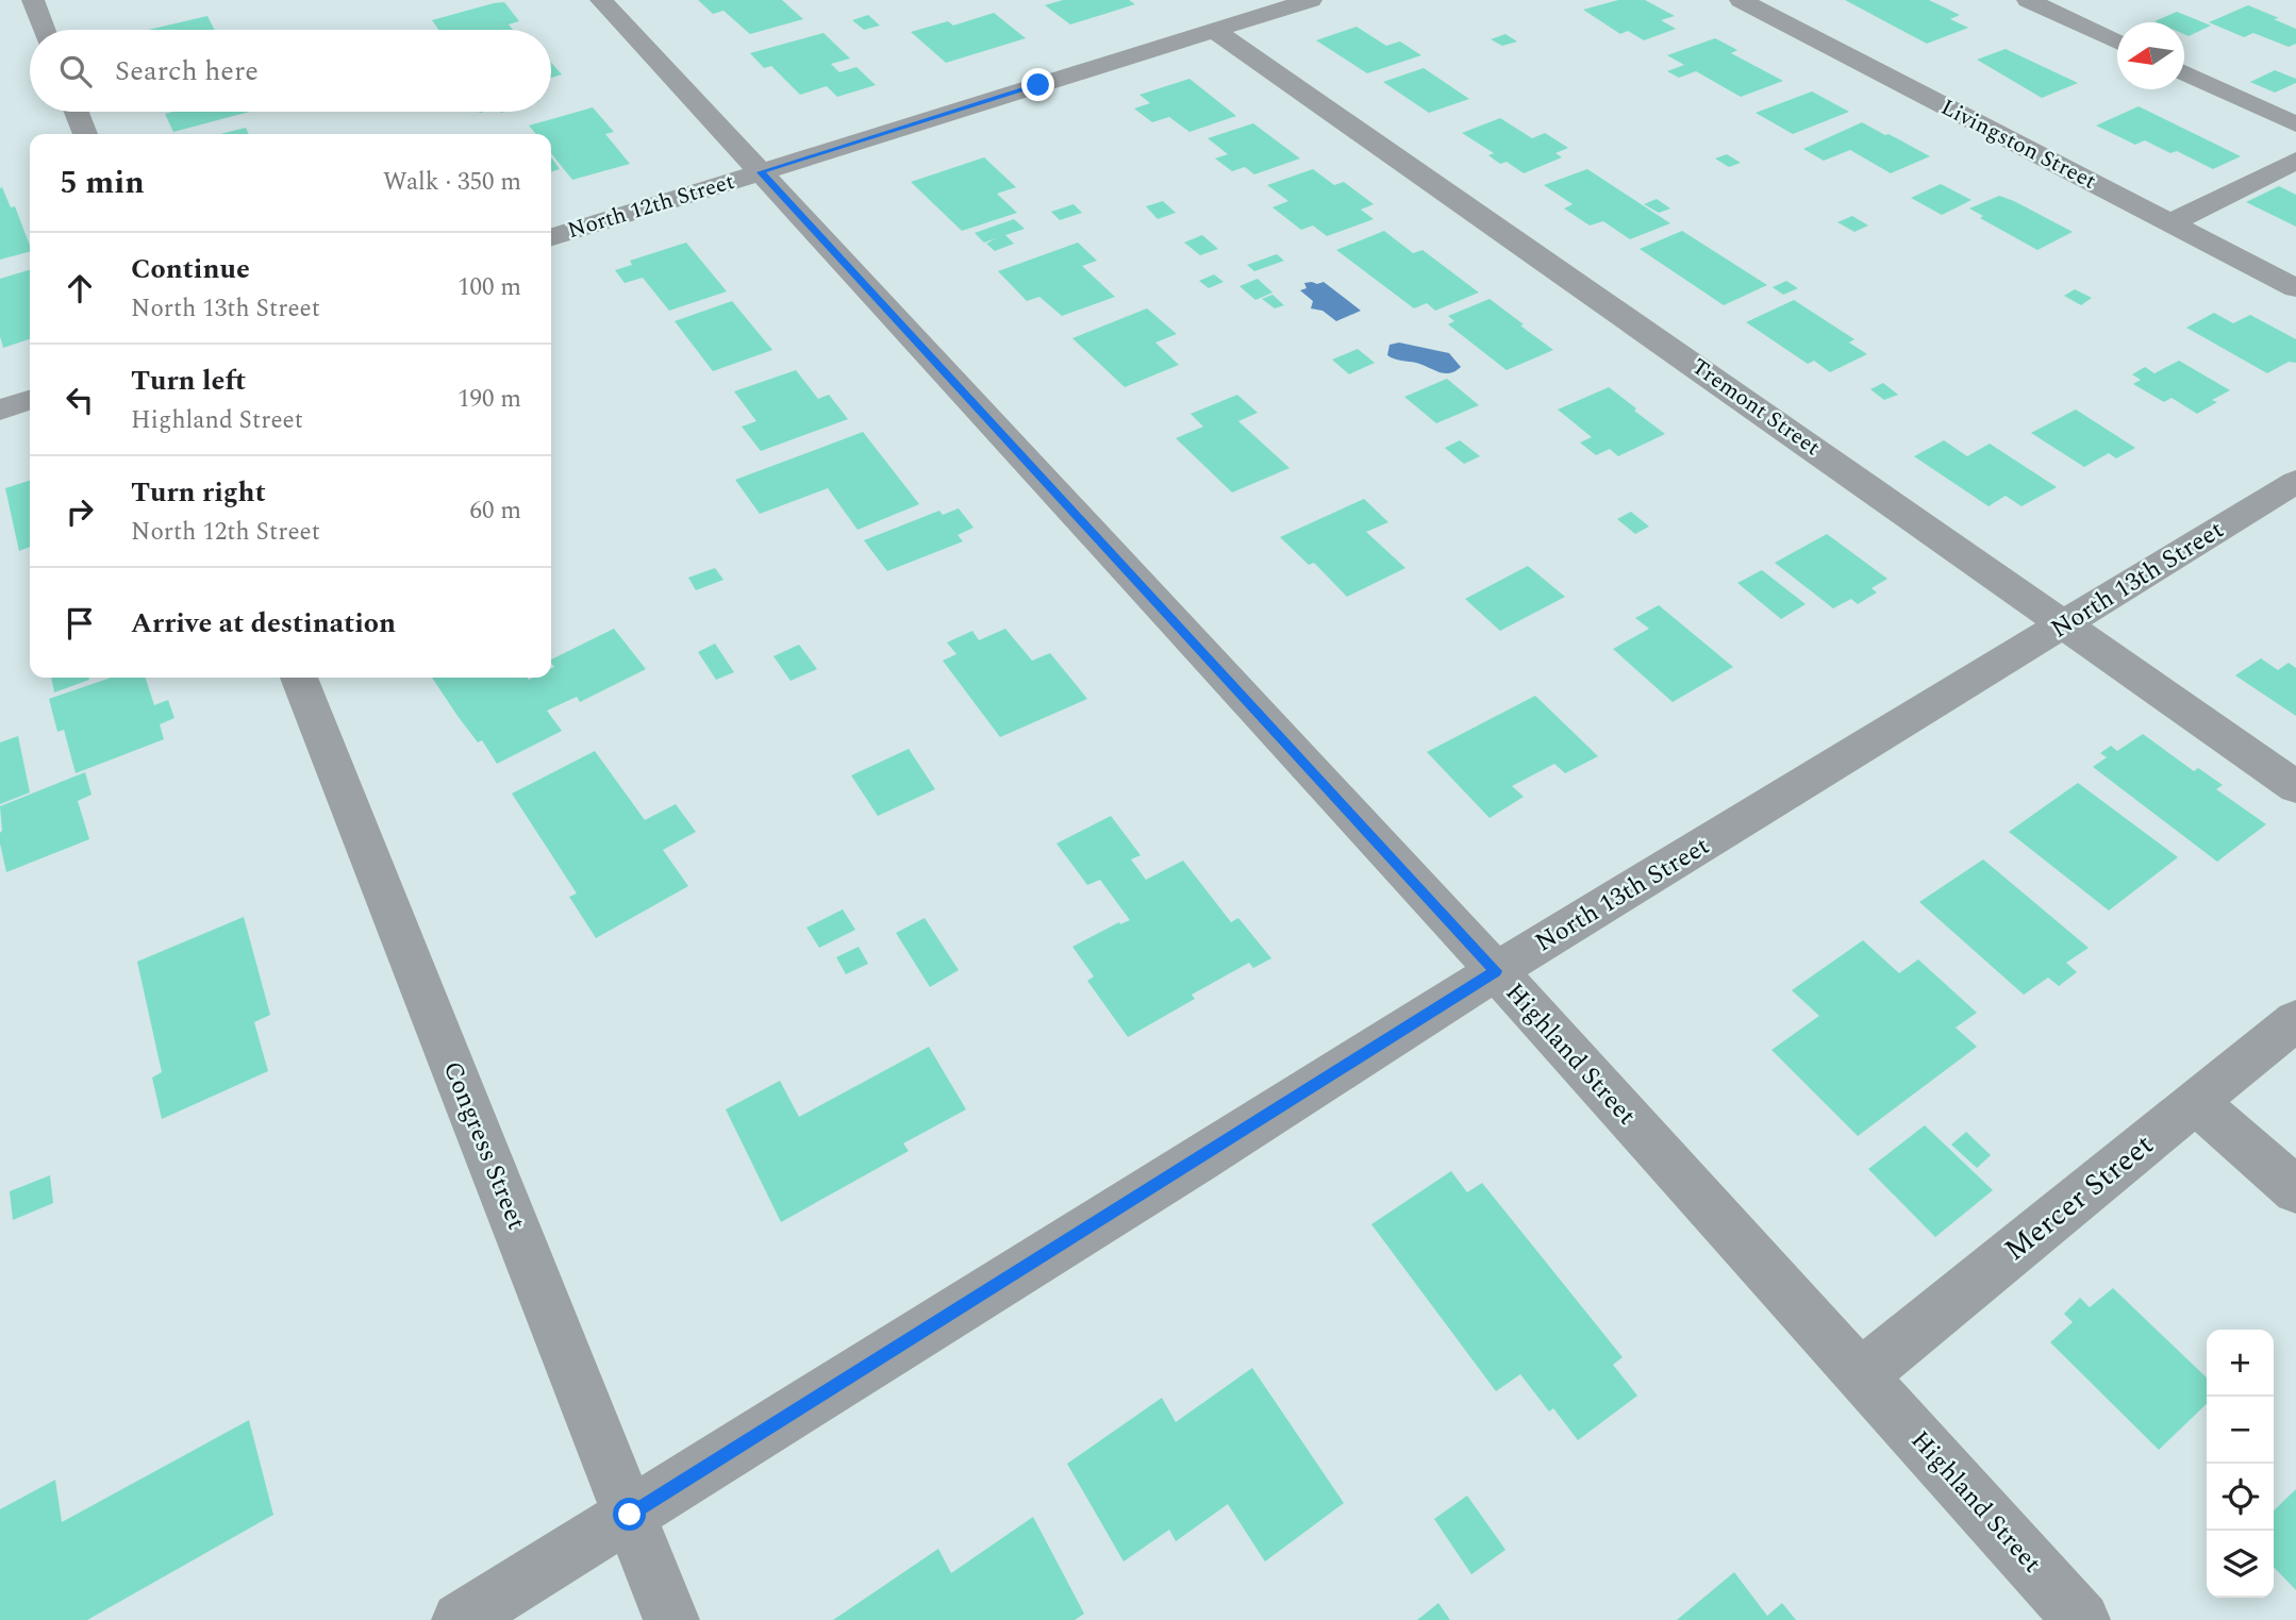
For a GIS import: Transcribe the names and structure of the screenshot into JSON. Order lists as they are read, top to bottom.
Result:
{
  "streets": {
    "street": [
      "Livingston Street",
      "North 12th Street",
      "Tremont Street",
      "North 13th Street",
      "Highland Street",
      "Congress Street",
      "Mercer Street"
    ]
  },
  "crossings": [
    ["North 12th Street", "Tremont Street"],
    ["North 12th Street", "Highland Street"],
    ["Tremont Street", "North 13th Street"],
    ["North 13th Street", "Highland Street"],
    ["North 13th Street", "Congress Street"],
    ["Highland Street", "Mercer Street"]
  ],
  "north": "left",
  "page": {
    "search": "Search here",
    "heading": ["5 min", "Walk · 350 m"],
    "list": [
      ["Continue", "North 13th Street", "100 m"],
      ["Turn left", "Highland Street", "190 m"],
      ["Turn right", "North 12th Street", "60 m"],
      "Arrive at destination"
    ],
    "map_buttons": ["+", "−"]
  }
}
